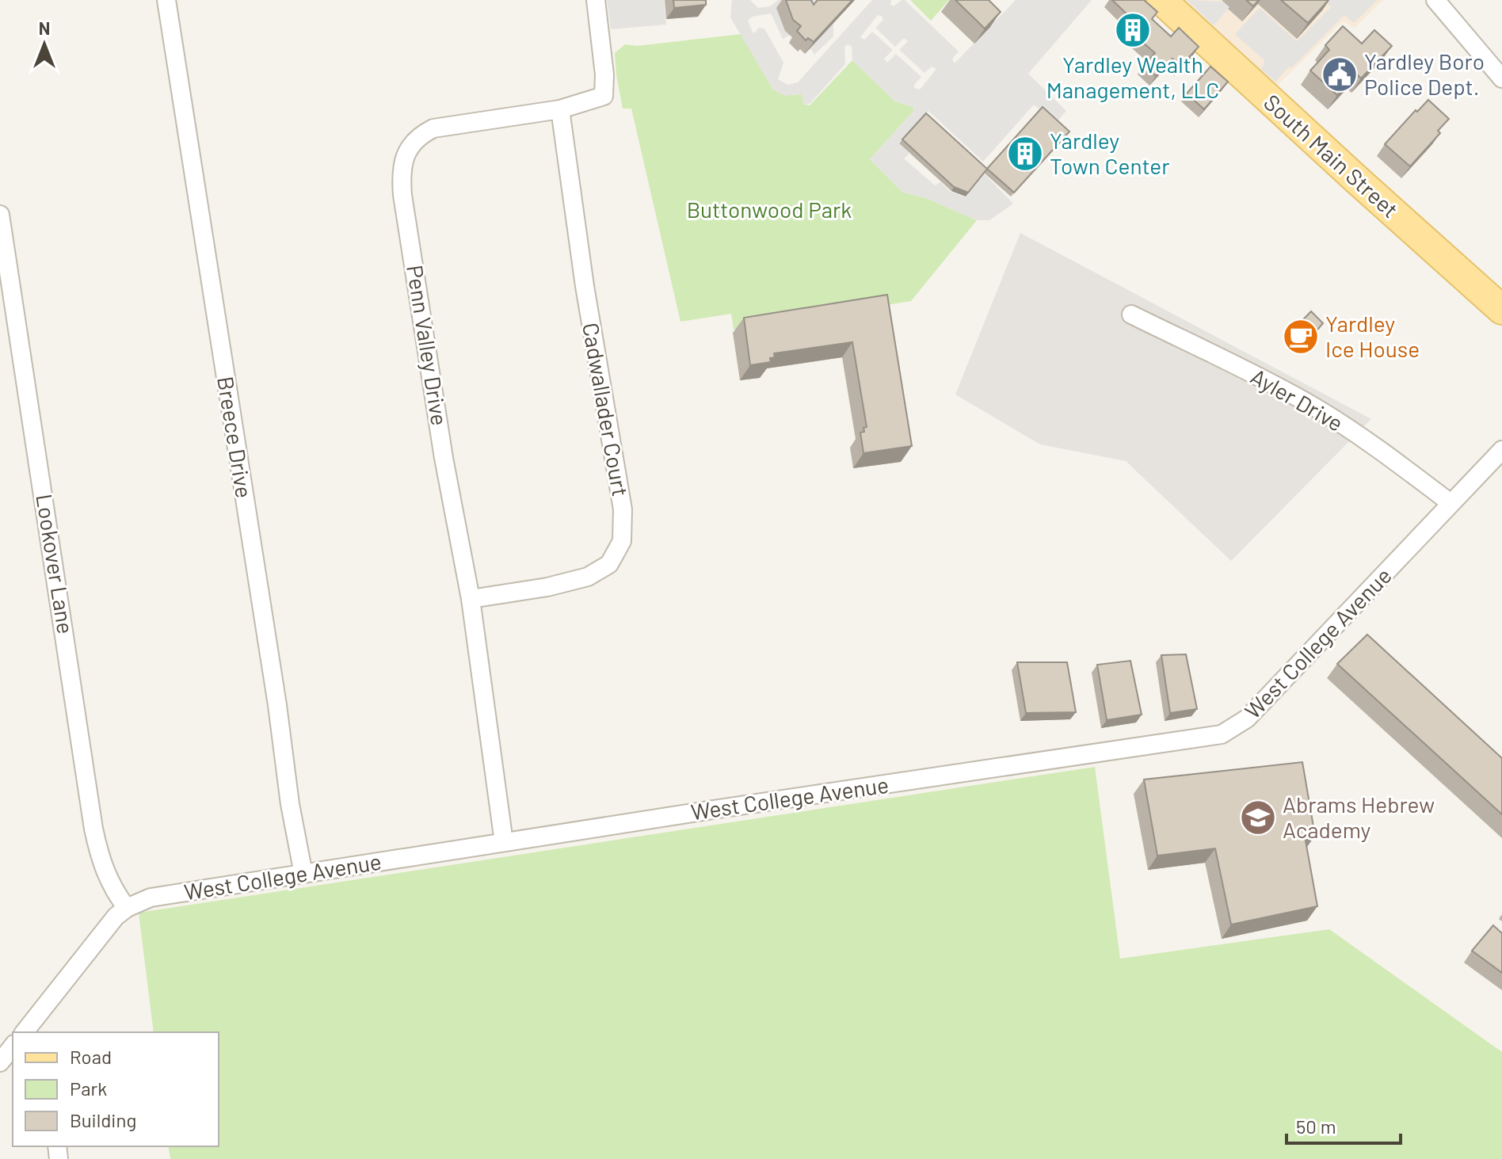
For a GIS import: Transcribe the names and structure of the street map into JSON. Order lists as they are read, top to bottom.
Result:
{
  "streets": {
    "main road": ["South Main Street"],
    "street": [
      "Penn Valley Drive",
      "Ayler Drive",
      "Cadwallader Court",
      "Breece Drive",
      "Lookover Lane",
      "West College Avenue"
    ]
  },
  "crossings": [
    ["Penn Valley Drive", "Cadwallader Court"],
    ["Penn Valley Drive", "West College Avenue"],
    ["Ayler Drive", "West College Avenue"],
    ["Breece Drive", "West College Avenue"],
    ["Lookover Lane", "West College Avenue"]
  ],
  "parks": ["Buttonwood Park"],
  "places": {
    "building": ["Yardley Wealth Management, LLC", "Yardley Town Center"],
    "public building": ["Yardley Boro Police Dept."],
    "cafe": ["Yardley Ice House"],
    "school or university": ["Abrams Hebrew Academy"]
  },
  "legend": ["Road", "Park", "Building"],
  "scale_bar": "50 m",
  "north": "top"
}
